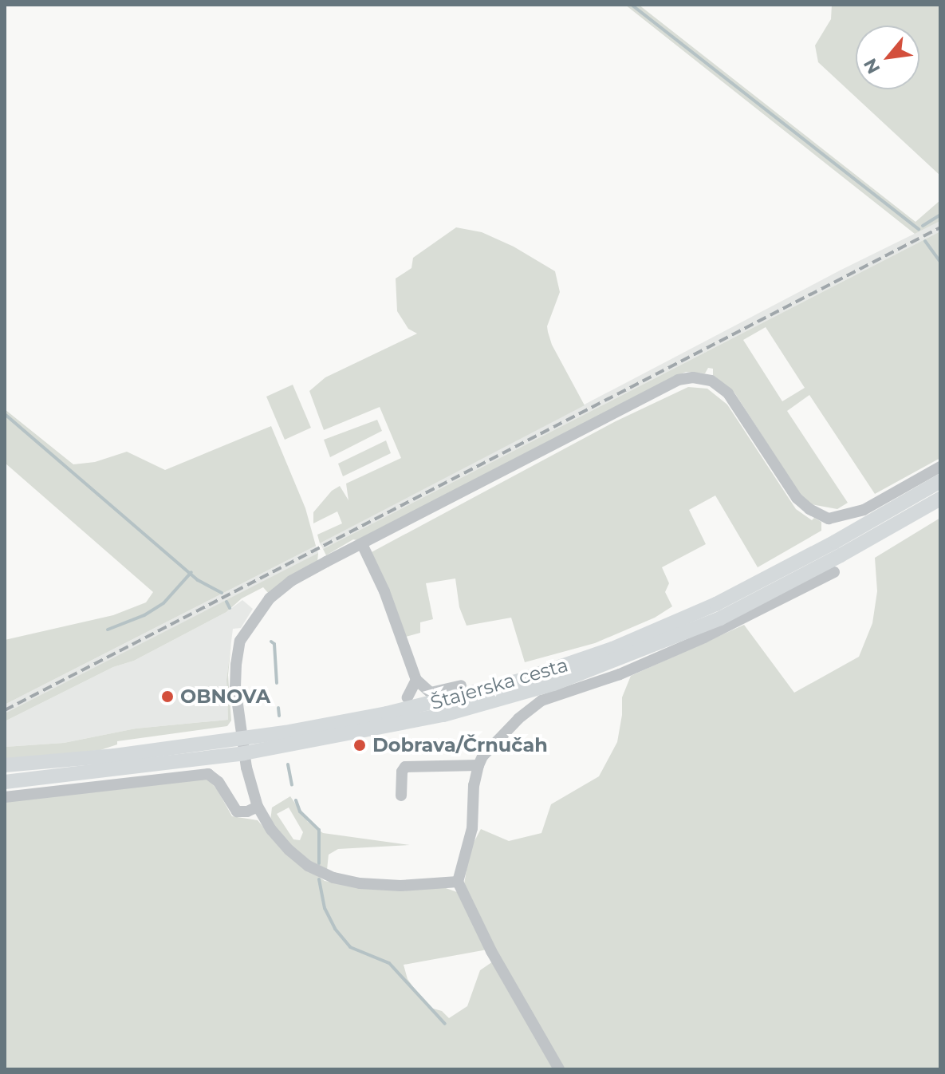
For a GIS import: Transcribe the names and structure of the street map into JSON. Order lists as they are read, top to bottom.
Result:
{
  "streets": {
    "main road": ["Štajerska cesta"]
  },
  "places": ["OBNOVA", "Dobrava/Črnučah"],
  "north": "bottom left"
}
